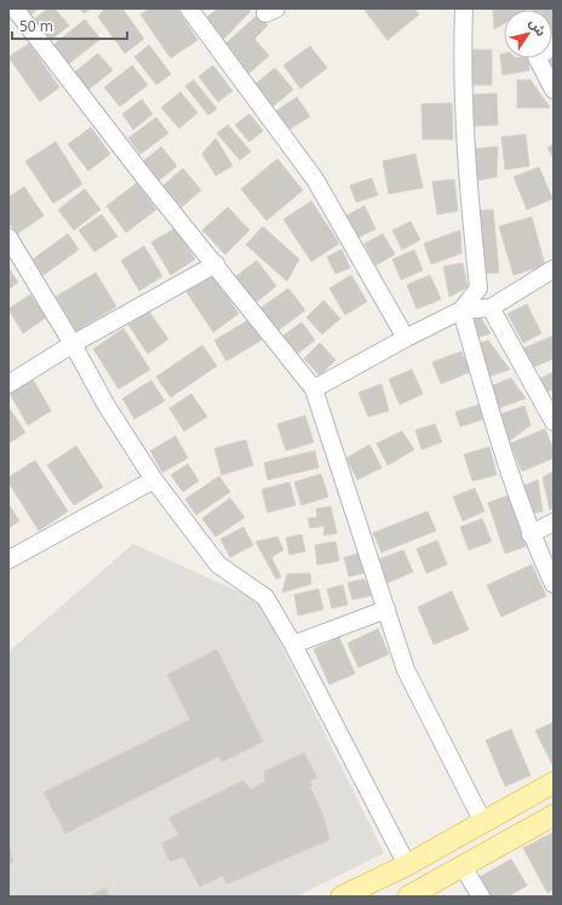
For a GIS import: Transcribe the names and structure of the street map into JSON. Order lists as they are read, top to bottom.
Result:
{
  "scale_bar": "50 m",
  "north": "top right"
}
